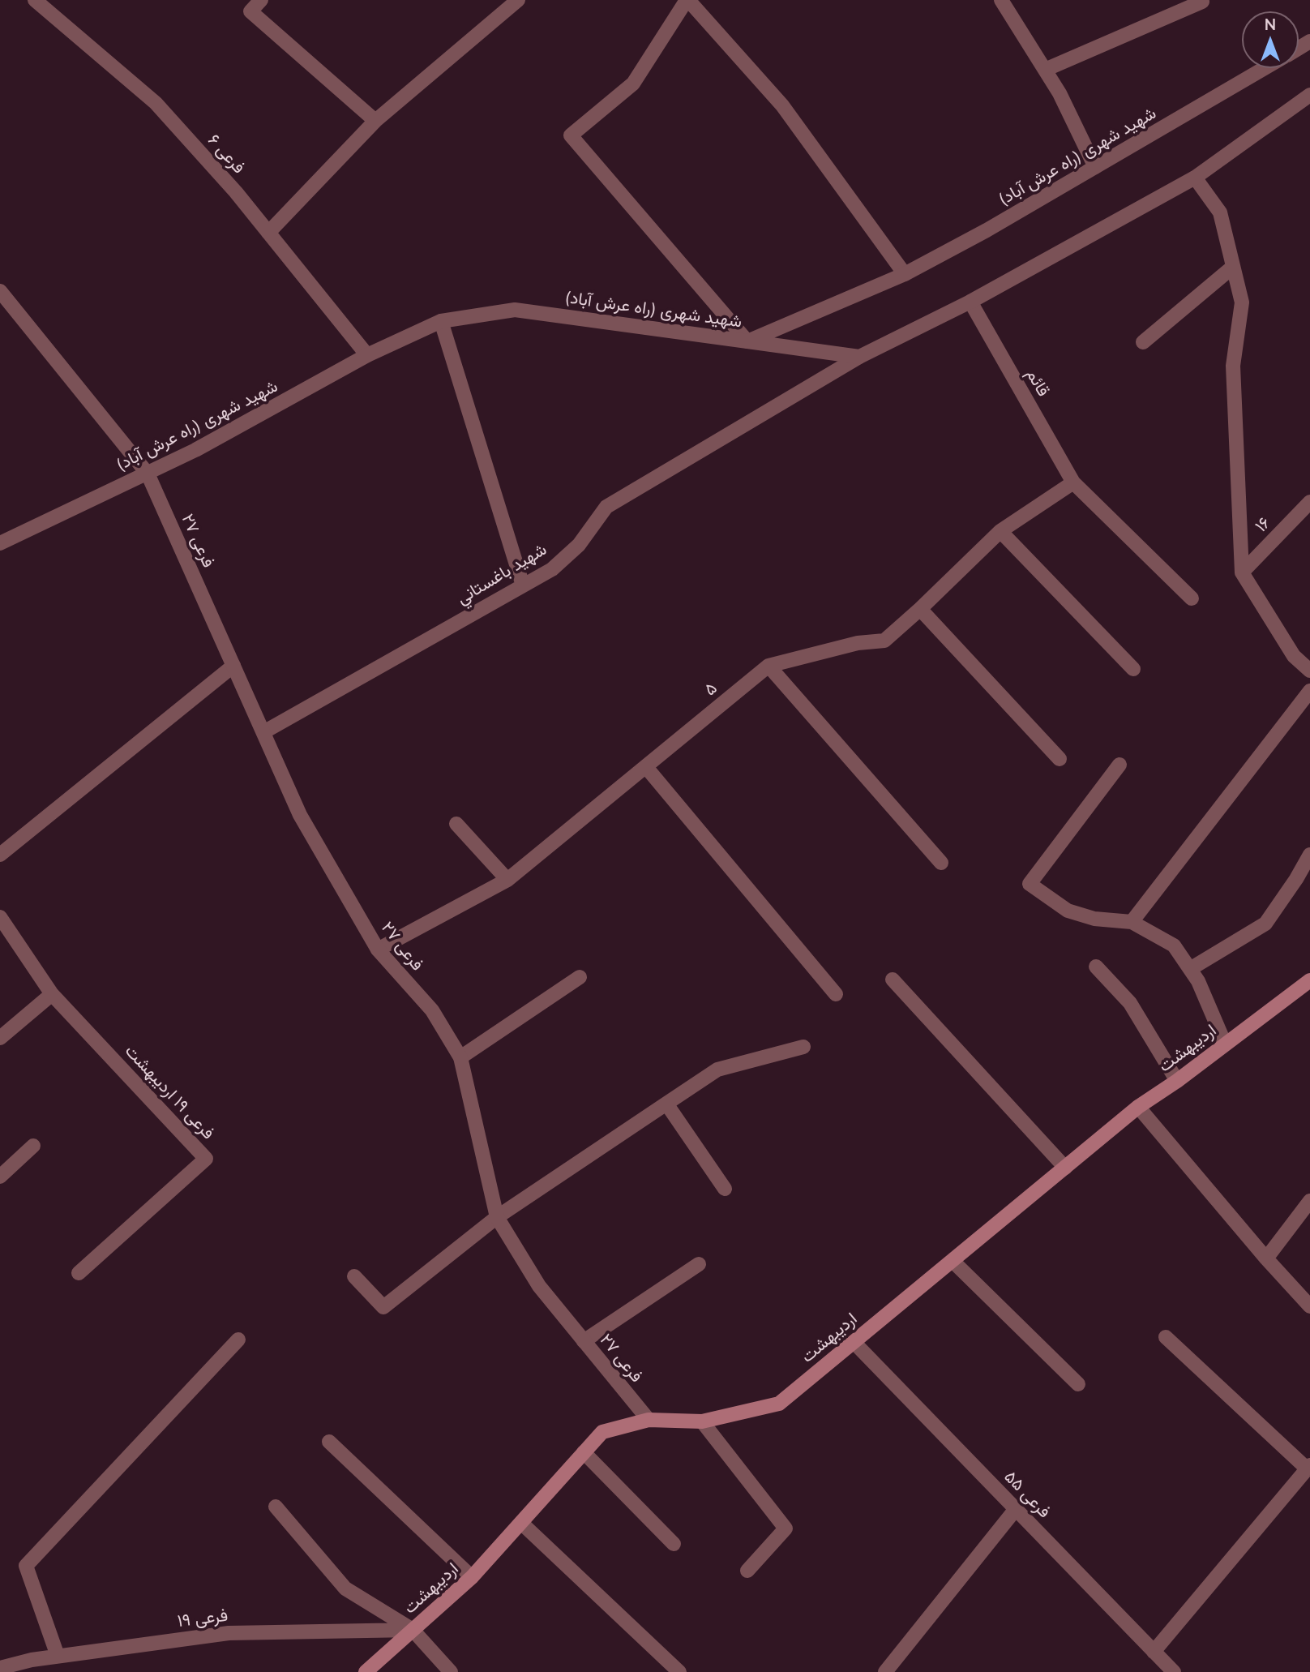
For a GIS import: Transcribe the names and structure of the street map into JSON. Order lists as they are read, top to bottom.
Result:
{
  "streets": {
    "main road": ["اردیبهشت"],
    "street": [
      "فرعی ۶",
      "شهید شهری (راه عرش آباد)",
      "قائم",
      "۱۶",
      "فرعی ۲۷",
      "شهيد باغستاني",
      "۵",
      "فرعی ۱۹ اردیبهشت",
      "فرعی ۵۵",
      "فرعی ۱۹"
    ]
  },
  "crossings": [
    ["فرعی ۶", "شهید شهری (راه عرش آباد)"],
    ["شهید شهری (راه عرش آباد)", "فرعی ۲۷"],
    ["قائم", "شهيد باغستاني"],
    ["قائم", "۵"],
    ["فرعی ۲۷", "شهيد باغستاني"],
    ["فرعی ۲۷", "۵"],
    ["فرعی ۲۷", "اردیبهشت"],
    ["اردیبهشت", "فرعی ۵۵"],
    ["اردیبهشت", "فرعی ۱۹"]
  ],
  "north": "top"
}
